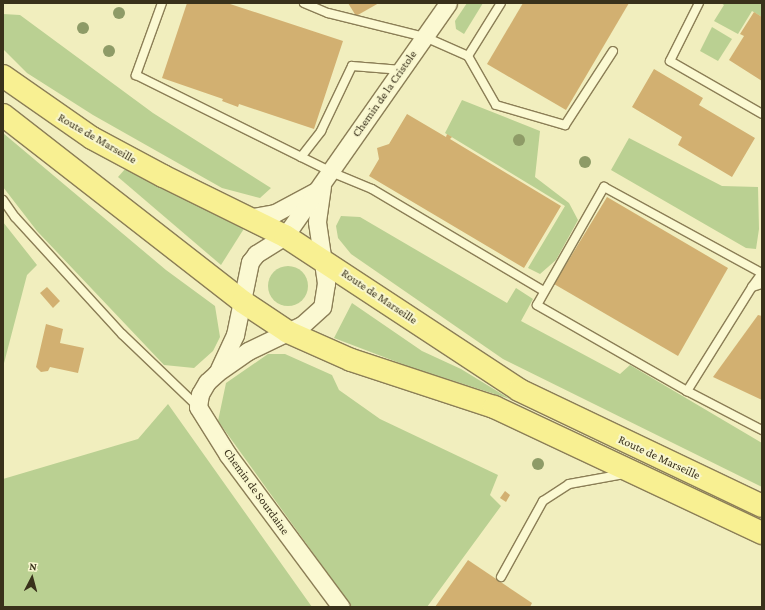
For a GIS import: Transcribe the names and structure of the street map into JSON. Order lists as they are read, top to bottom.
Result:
{
  "streets": {
    "main road": ["Route de Marseille"],
    "street": ["Chemin de la Cristole", "Chemin de Sourdaine"]
  },
  "crossings": [
    ["Chemin de la Cristole", "Route de Marseille"]
  ],
  "north": "top"
}
